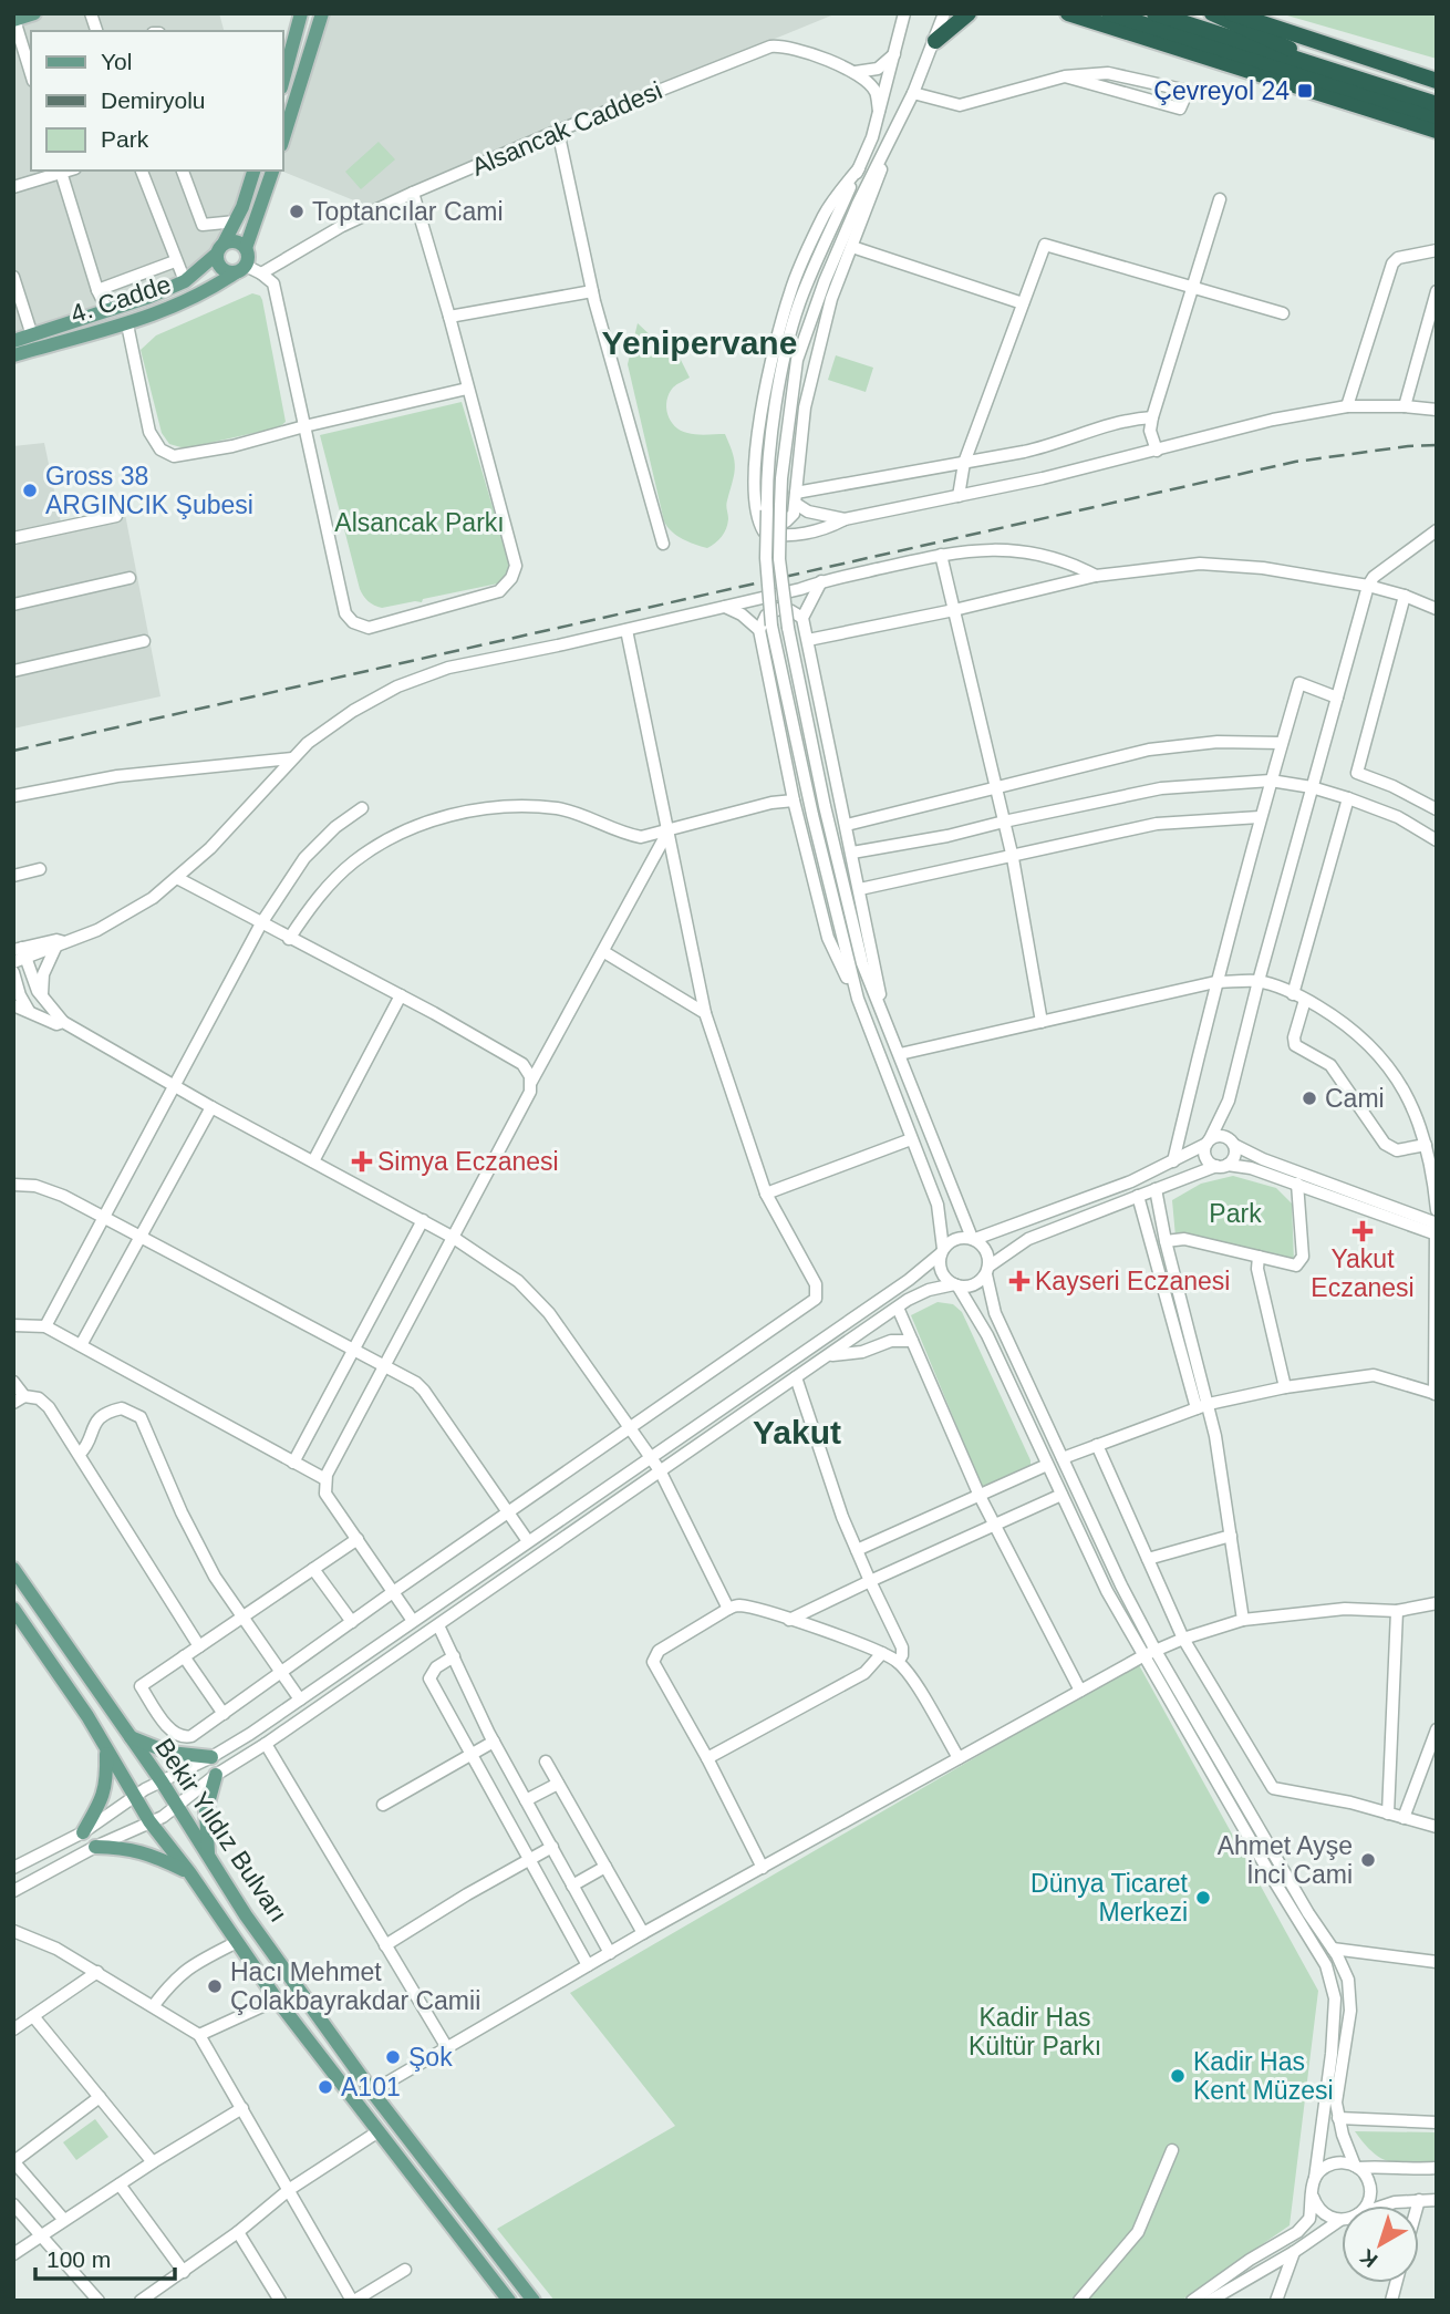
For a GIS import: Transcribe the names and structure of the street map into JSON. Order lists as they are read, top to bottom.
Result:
{
  "streets": {
    "main road": ["4. Cadde", "Bekir Yıldız Bulvarı"],
    "street": ["Alsancak Caddesi"]
  },
  "districts": ["Yenipervane", "Yakut"],
  "parks": ["Alsancak Parkı", "Park", "Kadir Has Kültür Parkı"],
  "places": {
    "transit": ["Çevreyol 24"],
    "other": [
      "Toptancılar Cami",
      "Gross 38 ARGINCIK Şubesi",
      "Cami",
      "Ahmet Ayşe İnci Cami",
      "Dünya Ticaret Merkezi",
      "Hacı Mehmet Çolakbayrakdar Camii",
      "Şok",
      "Kadir Has Kent Müzesi",
      "A101"
    ],
    "health": ["Simya Eczanesi", "Yakut Eczanesi", "Kayseri Eczanesi"]
  },
  "legend": ["Yol", "Demiryolu", "Park"],
  "scale_bar": "100 m",
  "north": "bottom left"
}
